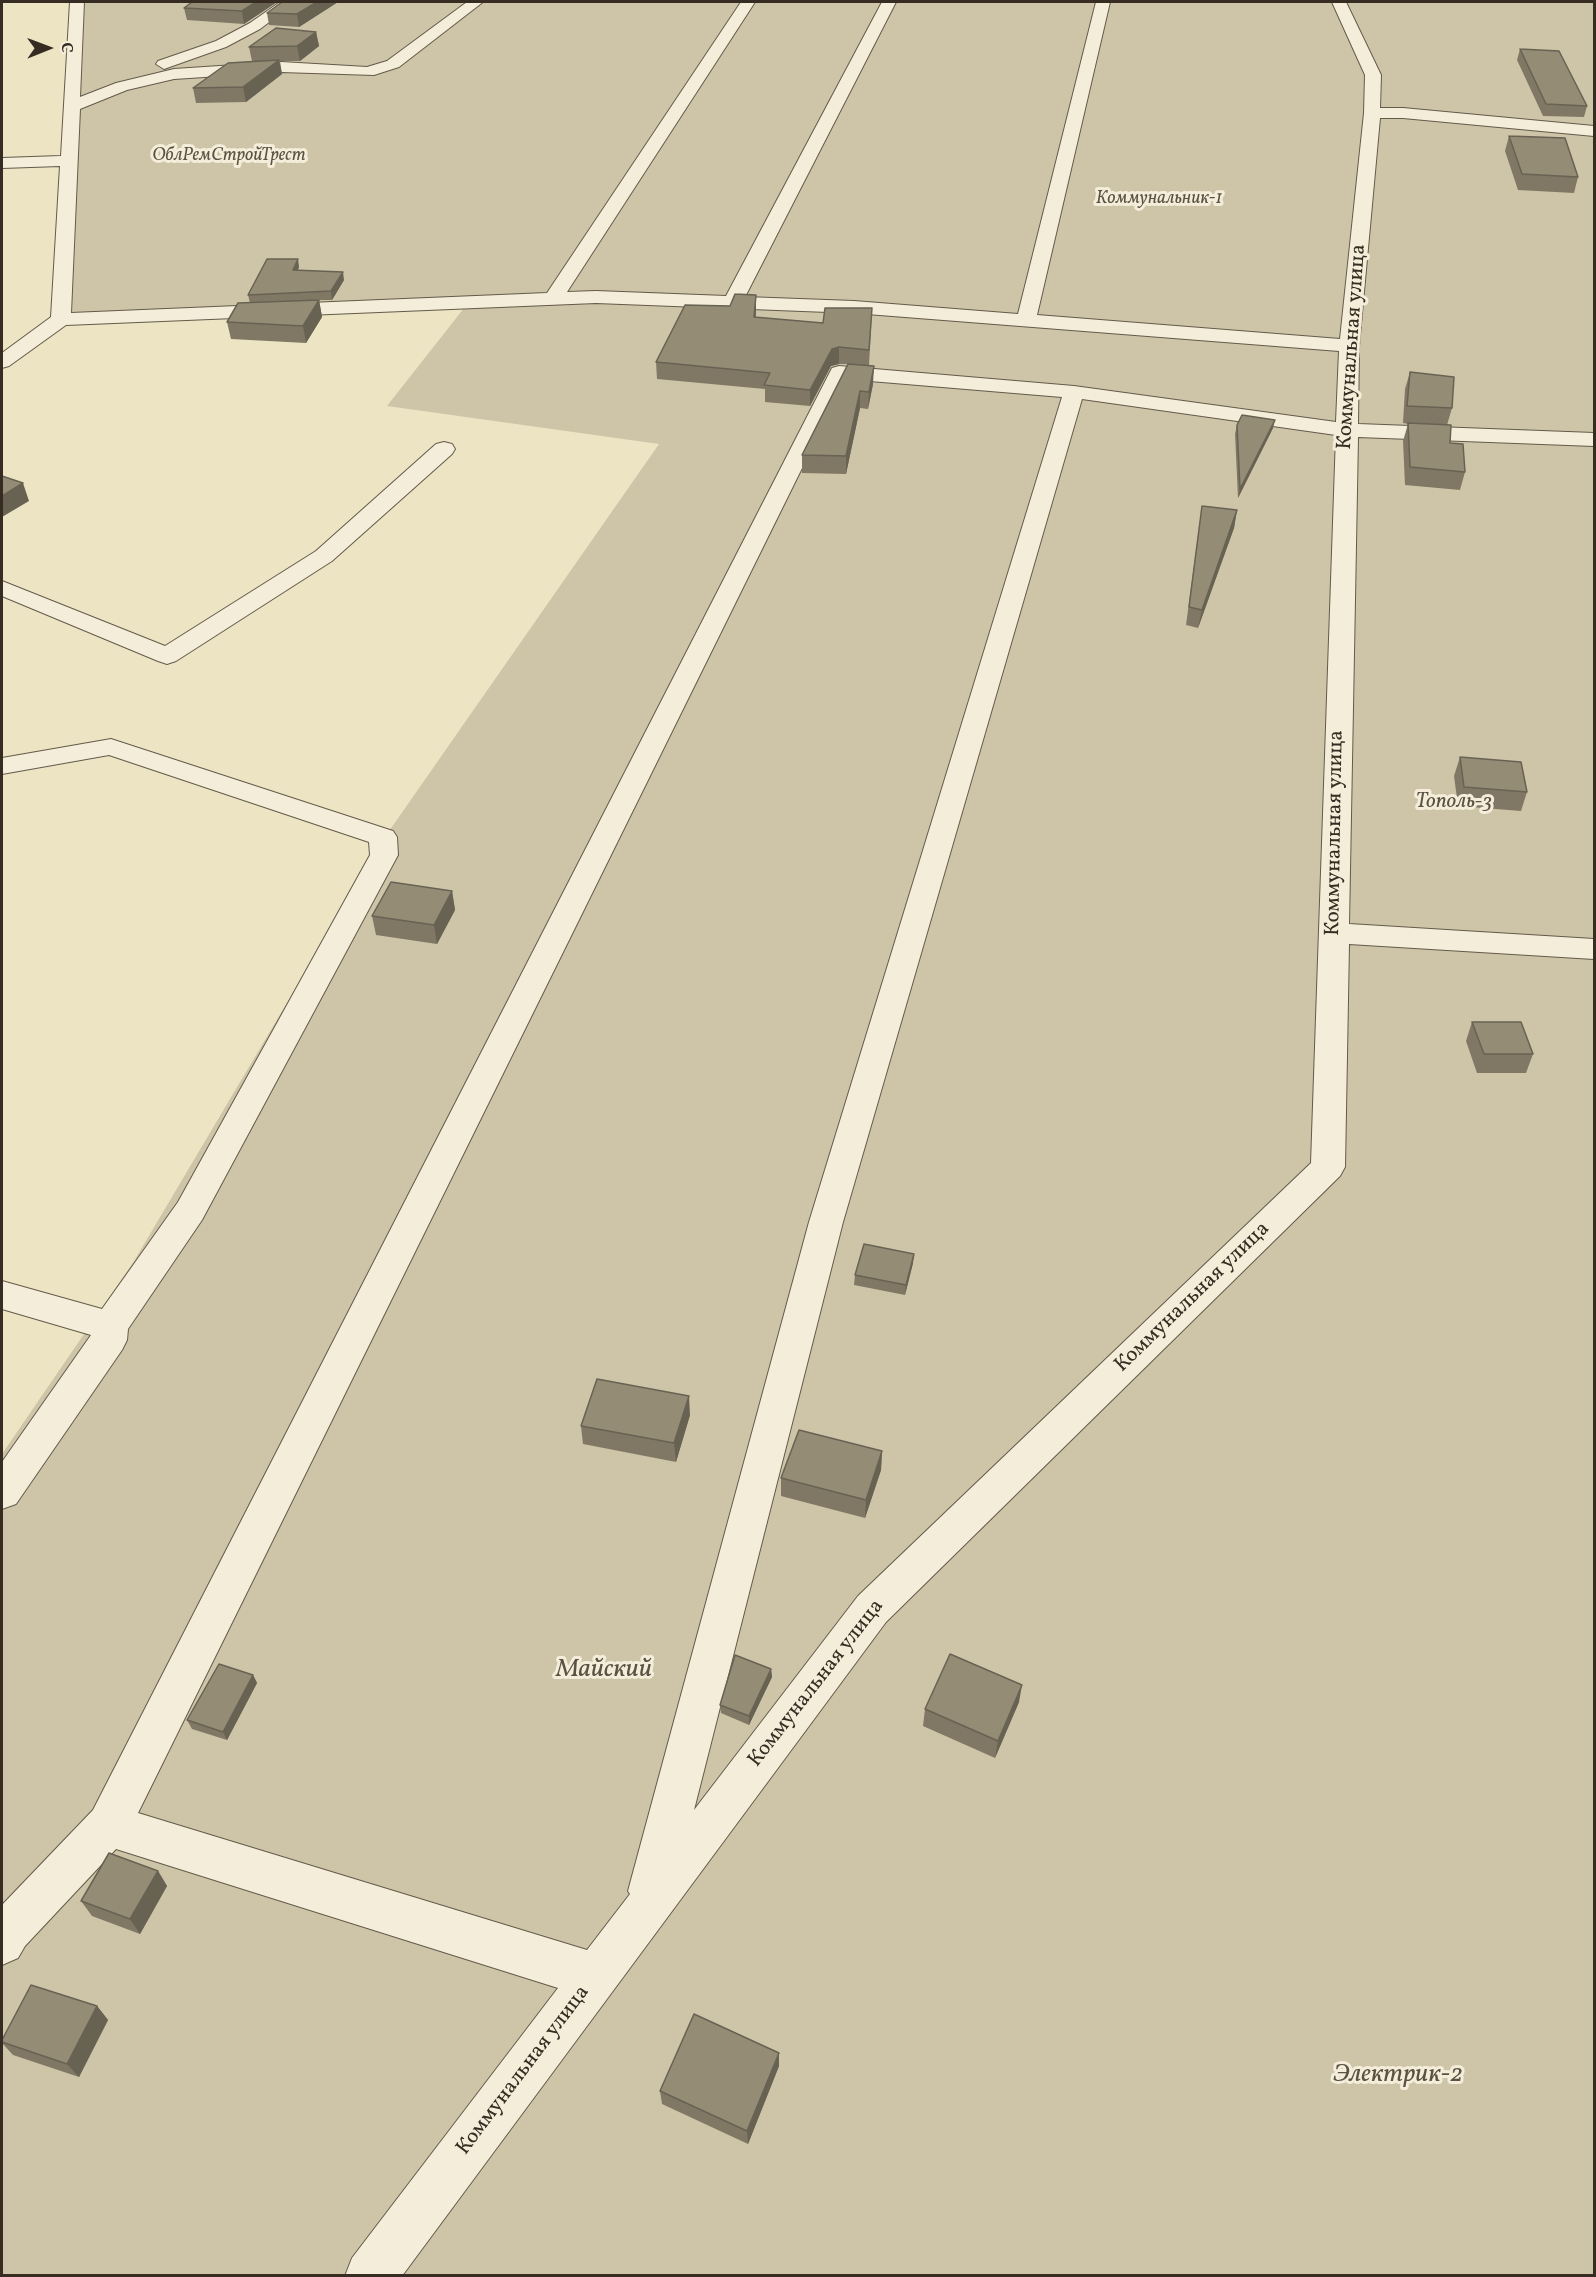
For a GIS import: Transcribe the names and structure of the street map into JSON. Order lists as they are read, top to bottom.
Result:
{
  "streets": {
    "lane": ["Коммунальная улица"]
  },
  "parks": [
    "ОблРемСтройТрест",
    "Коммунальник-1",
    "Тополь-3",
    "Майский",
    "Электрик-2"
  ],
  "north": "right"
}
